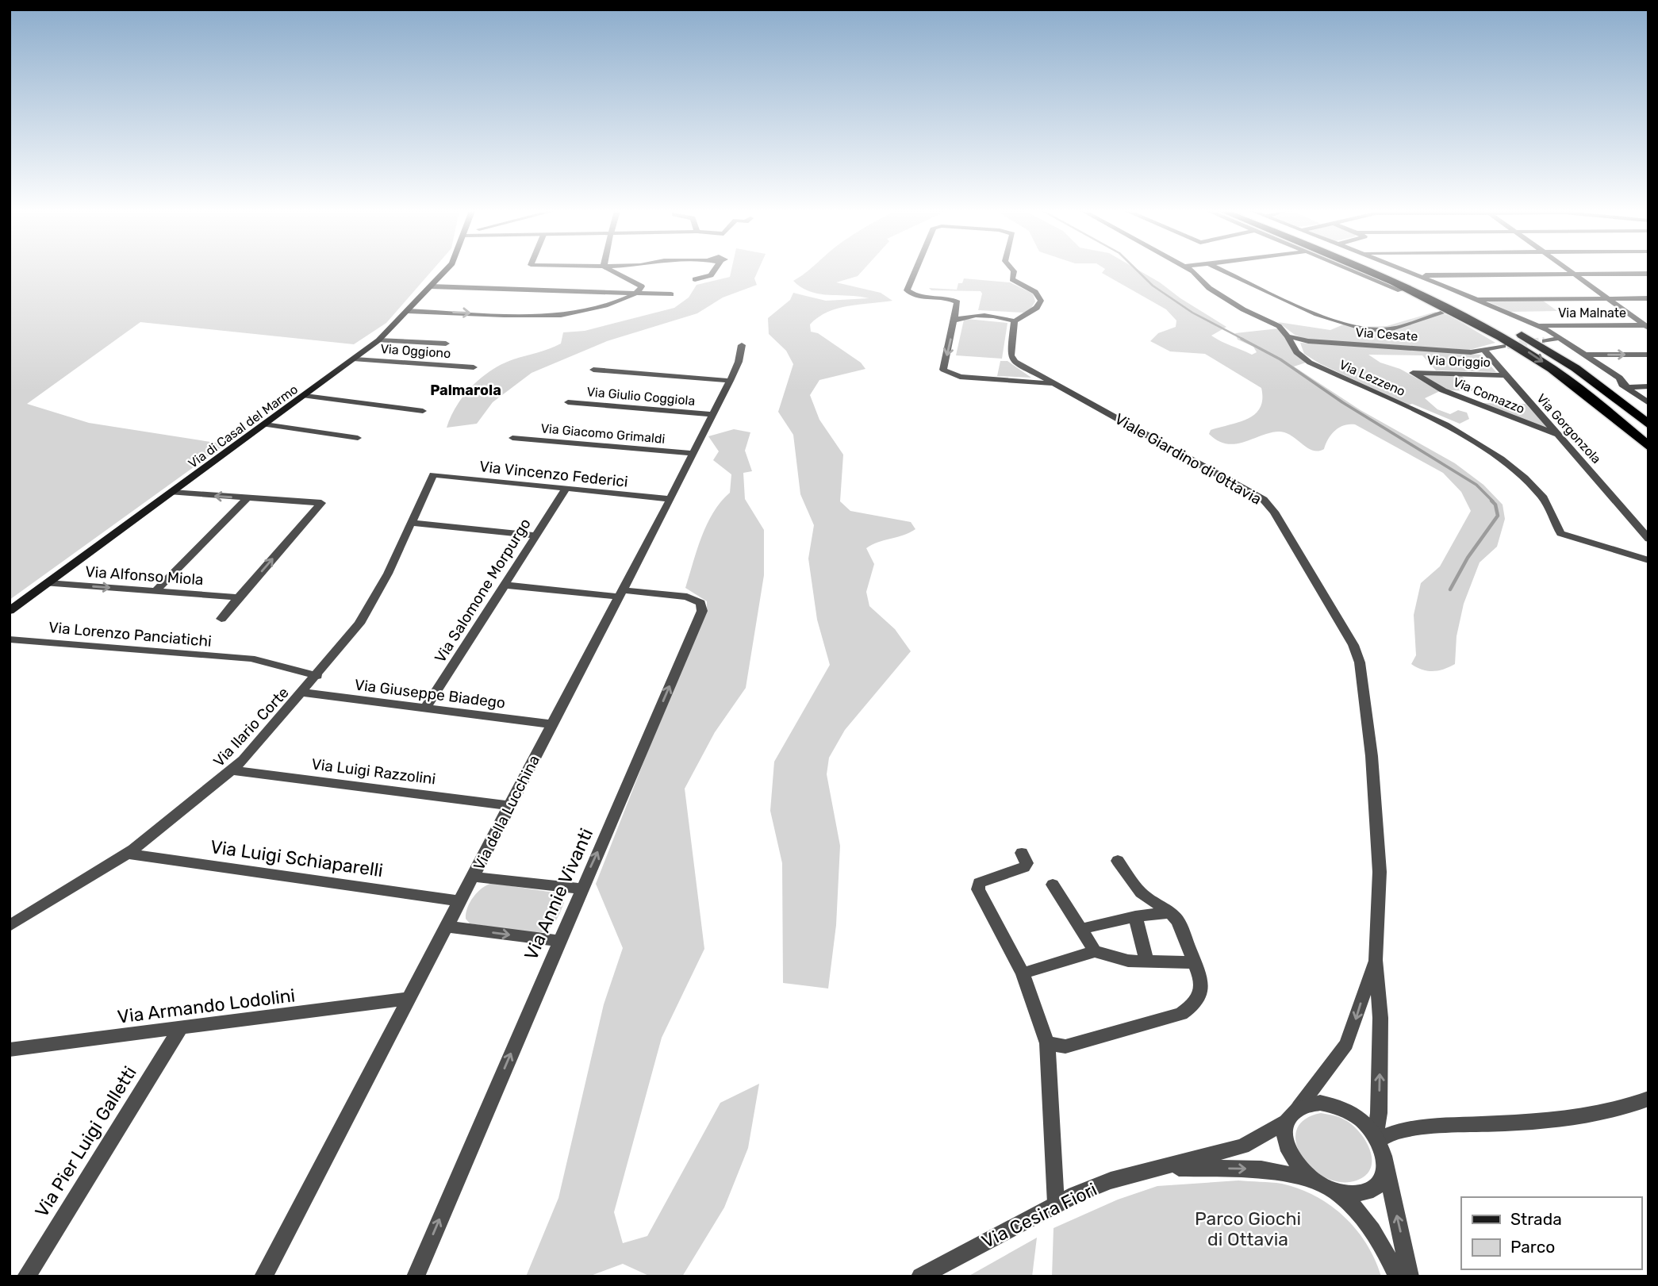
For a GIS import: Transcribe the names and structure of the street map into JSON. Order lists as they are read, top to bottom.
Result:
{
  "streets": {
    "main road": ["Via di Casal del Marmo"],
    "street": [
      "Via Malnate",
      "Via Cesate",
      "Via Oggiono",
      "Via Origgio",
      "Via Lezzeno",
      "Via Comazzo",
      "Via Giulio Coggiola",
      "Via Gorgonzola",
      "Via Giacomo Grimaldi",
      "Viale Giardino di Ottavia",
      "Via Vincenzo Federici",
      "Via Alfonso Miola",
      "Via Salomone Morpurgo",
      "Via Lorenzo Panciatichi",
      "Via Giuseppe Biadego",
      "Via Ilario Corte",
      "Via Luigi Razzolini",
      "Via della Lucchina",
      "Via Luigi Schiaparelli",
      "Via Annie Vivanti",
      "Via Armando Lodolini",
      "Via Pier Luigi Galletti",
      "Via Cesira Fiori"
    ]
  },
  "crossings": [
    ["Via Cesate", "Via Lezzeno"],
    ["Via Cesate", "Via Gorgonzola"],
    ["Via Oggiono", "Via di Casal del Marmo"],
    ["Via Origgio", "Via Comazzo"],
    ["Via Origgio", "Via Gorgonzola"],
    ["Via Comazzo", "Via Gorgonzola"],
    ["Via Giulio Coggiola", "Via della Lucchina"],
    ["Via di Casal del Marmo", "Via Alfonso Miola"],
    ["Via Giacomo Grimaldi", "Via della Lucchina"],
    ["Viale Giardino di Ottavia", "Via Cesira Fiori"],
    ["Via Vincenzo Federici", "Via Salomone Morpurgo"],
    ["Via Vincenzo Federici", "Via Ilario Corte"],
    ["Via Vincenzo Federici", "Via della Lucchina"],
    ["Via Salomone Morpurgo", "Via Giuseppe Biadego"],
    ["Via Lorenzo Panciatichi", "Via Ilario Corte"],
    ["Via Giuseppe Biadego", "Via Ilario Corte"],
    ["Via Giuseppe Biadego", "Via della Lucchina"],
    ["Via Ilario Corte", "Via Luigi Razzolini"],
    ["Via Ilario Corte", "Via Luigi Schiaparelli"],
    ["Via Luigi Razzolini", "Via della Lucchina"],
    ["Via della Lucchina", "Via Luigi Schiaparelli"],
    ["Via della Lucchina", "Via Annie Vivanti"],
    ["Via della Lucchina", "Via Armando Lodolini"],
    ["Via Armando Lodolini", "Via Pier Luigi Galletti"]
  ],
  "one_way": ["Via Alfonso Miola", "Via Annie Vivanti"],
  "districts": ["Palmarola"],
  "parks": ["Parco Giochi di Ottavia"],
  "legend": ["Strada", "Parco"]
}
